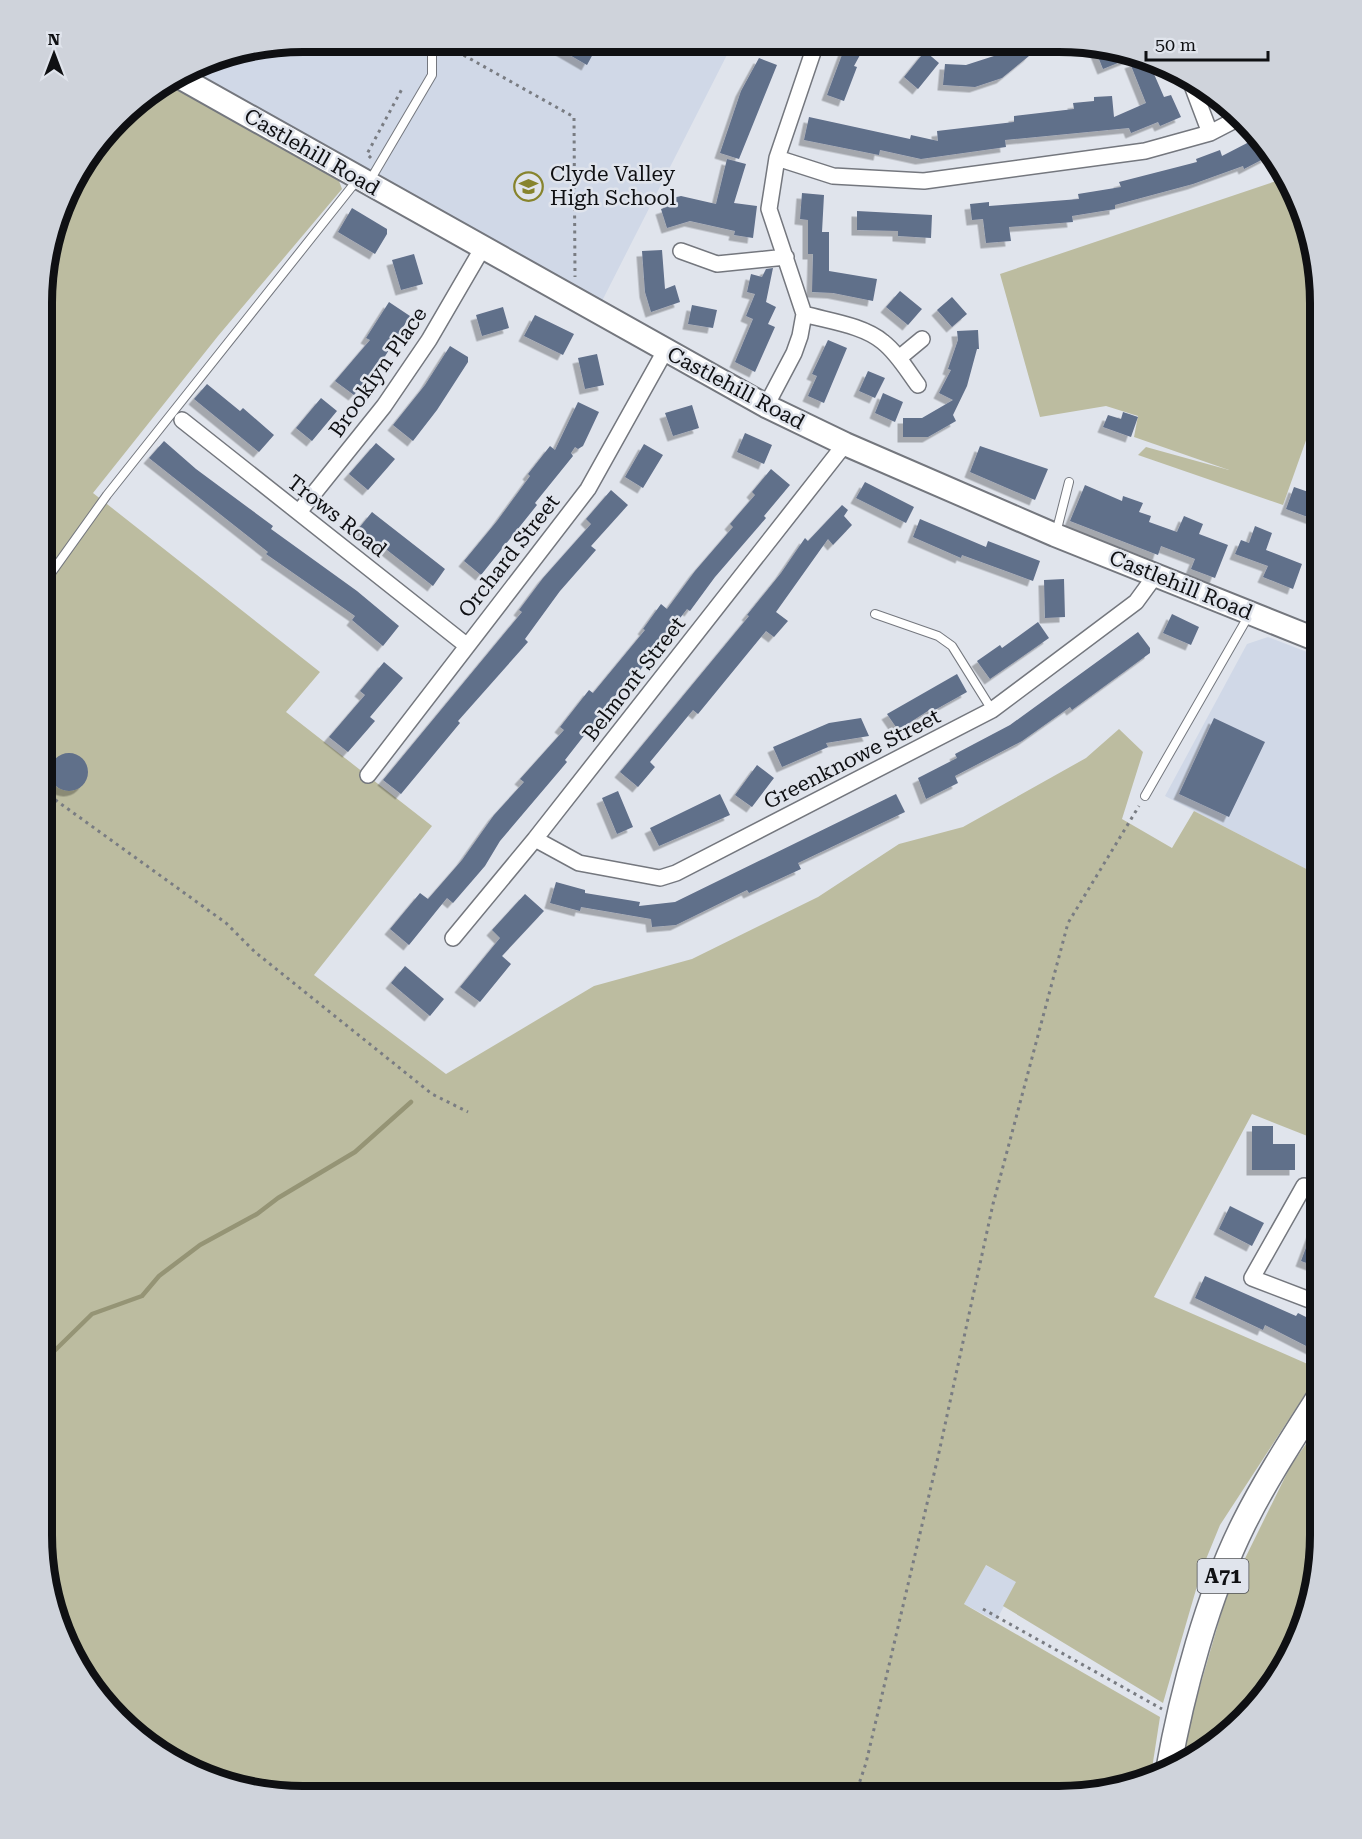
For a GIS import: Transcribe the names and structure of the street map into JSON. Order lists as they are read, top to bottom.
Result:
{
  "streets": {
    "main road": ["Castlehill Road", "A71"],
    "street": [
      "Brooklyn Place",
      "Trows Road",
      "Orchard Street",
      "Belmont Street",
      "Greenknowe Street"
    ]
  },
  "crossings": [
    ["Castlehill Road", "Brooklyn Place"],
    ["Castlehill Road", "Orchard Street"],
    ["Castlehill Road", "Belmont Street"],
    ["Castlehill Road", "Greenknowe Street"],
    ["Brooklyn Place", "Trows Road"],
    ["Trows Road", "Orchard Street"],
    ["Belmont Street", "Greenknowe Street"]
  ],
  "places": {
    "school or university": ["Clyde Valley High School"]
  },
  "scale_bar": "50 m",
  "north": "top"
}
